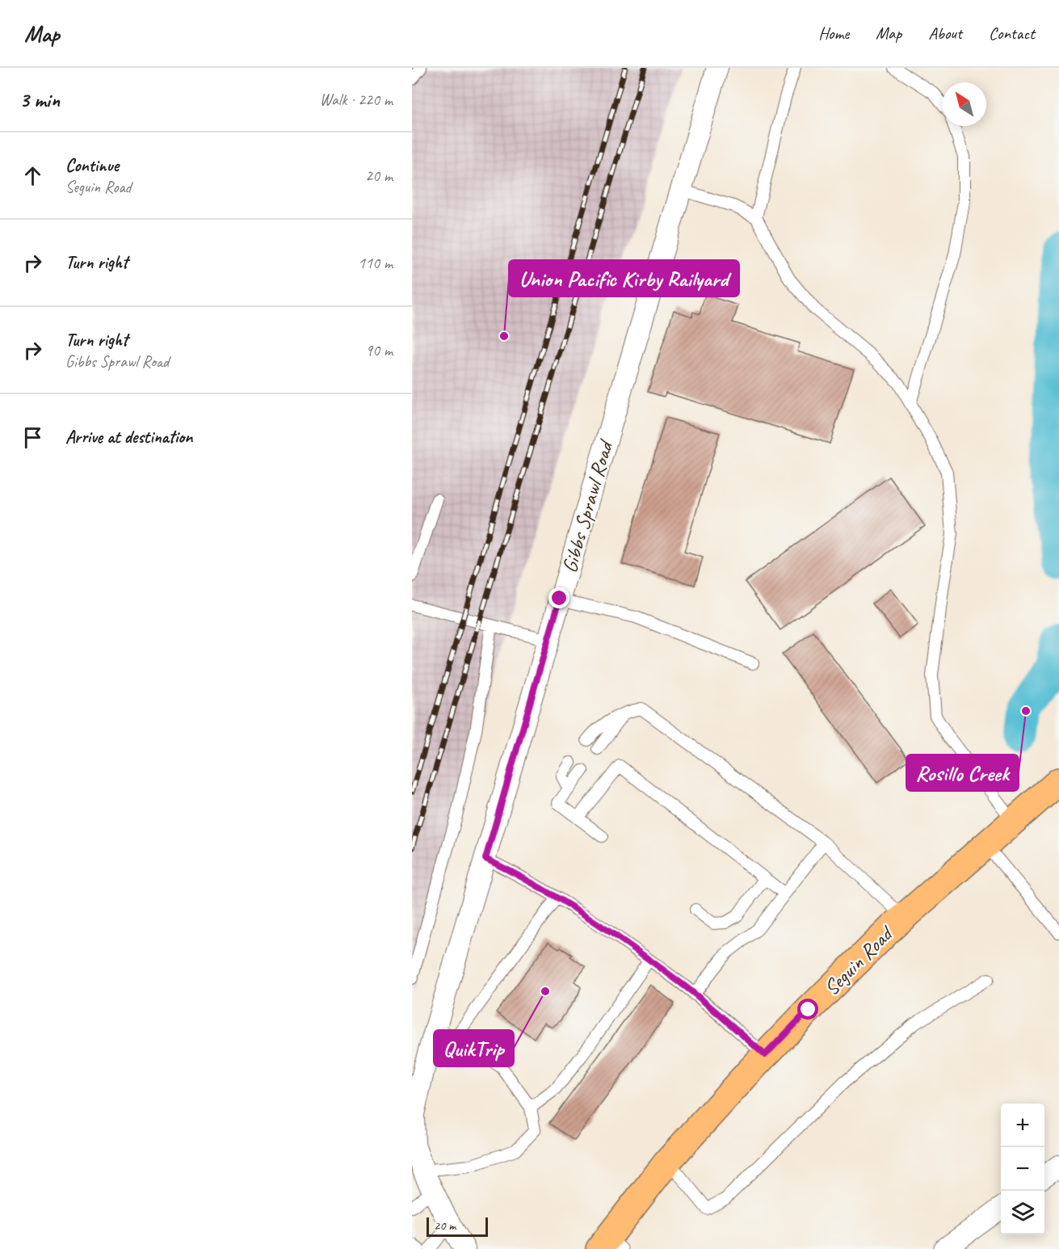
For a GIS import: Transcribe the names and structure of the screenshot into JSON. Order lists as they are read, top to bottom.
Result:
{
  "streets": {
    "main road": ["Seguin Road"],
    "street": ["Gibbs Sprawl Road"]
  },
  "places": ["Union Pacific Kirby Railyard", "Rosillo Creek", "QuikTrip"],
  "scale_bar": "20 m",
  "north": "top left",
  "page": {
    "header": "Map",
    "nav": [
      "Home",
      "Map",
      "About",
      "Contact"
    ],
    "heading": ["3 min", "Walk · 220 m"],
    "list": [
      ["Continue", "Seguin Road", "20 m"],
      ["Turn right", "110 m"],
      ["Turn right", "Gibbs Sprawl Road", "90 m"],
      "Arrive at destination"
    ],
    "map_buttons": ["+", "−"],
    "scale": "20 m"
  }
}
